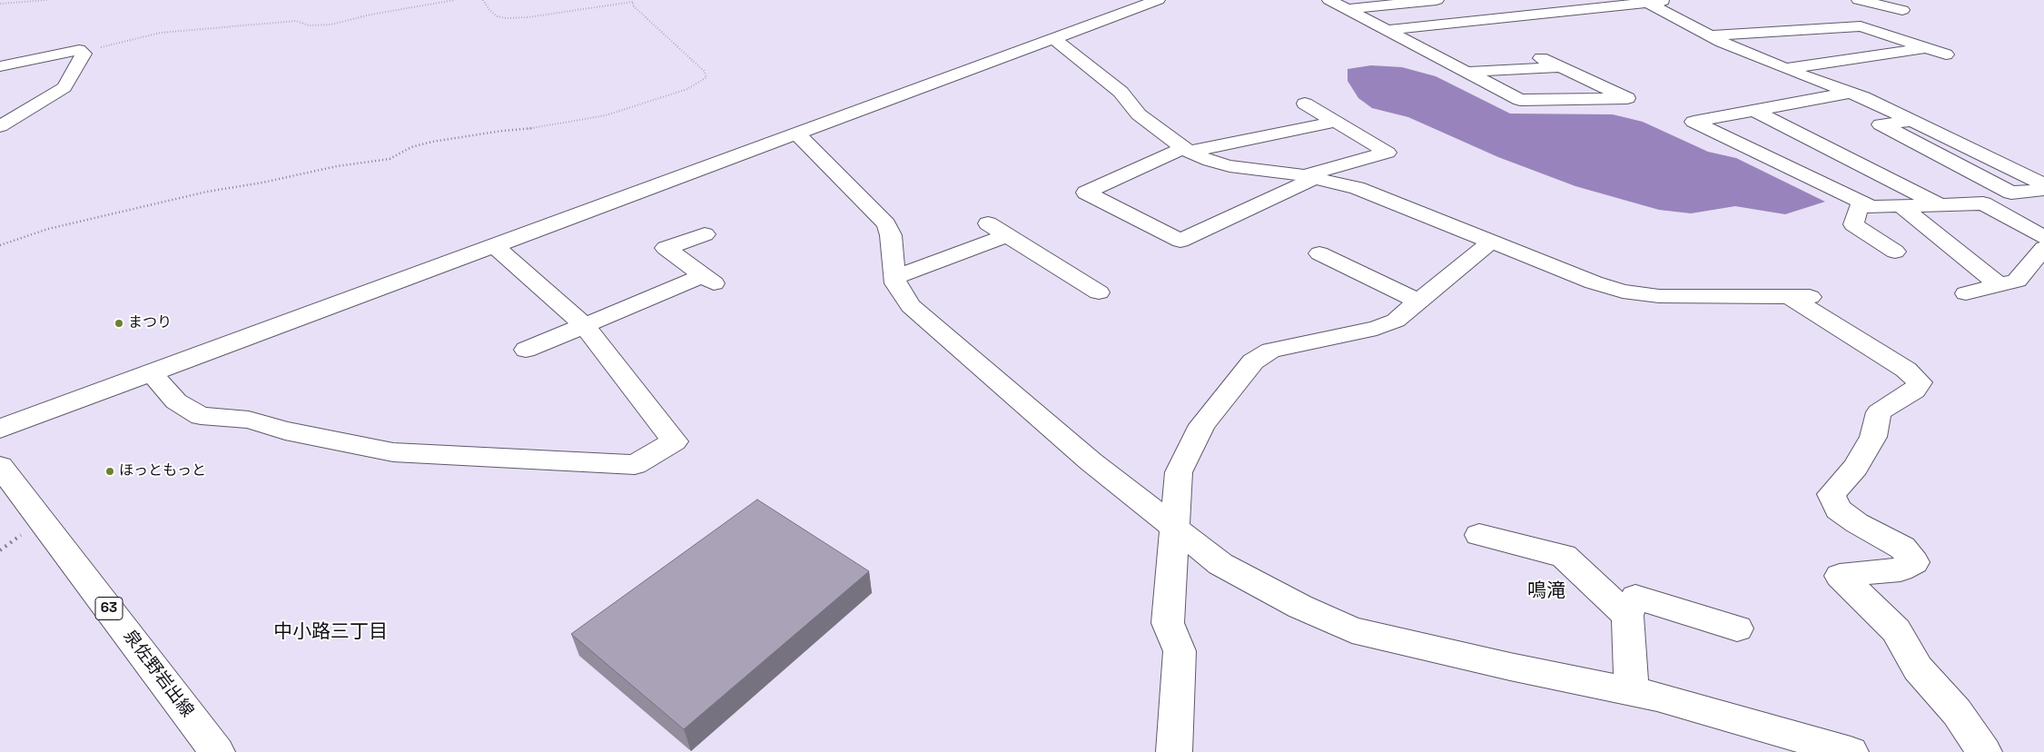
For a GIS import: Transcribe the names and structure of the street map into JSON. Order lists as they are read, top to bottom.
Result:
{
  "streets": {
    "street": ["63", "泉佐野岩出線"]
  },
  "districts": ["鳴滝", "中小路三丁目"],
  "places": ["まつり", "ほっともっと"]
}
